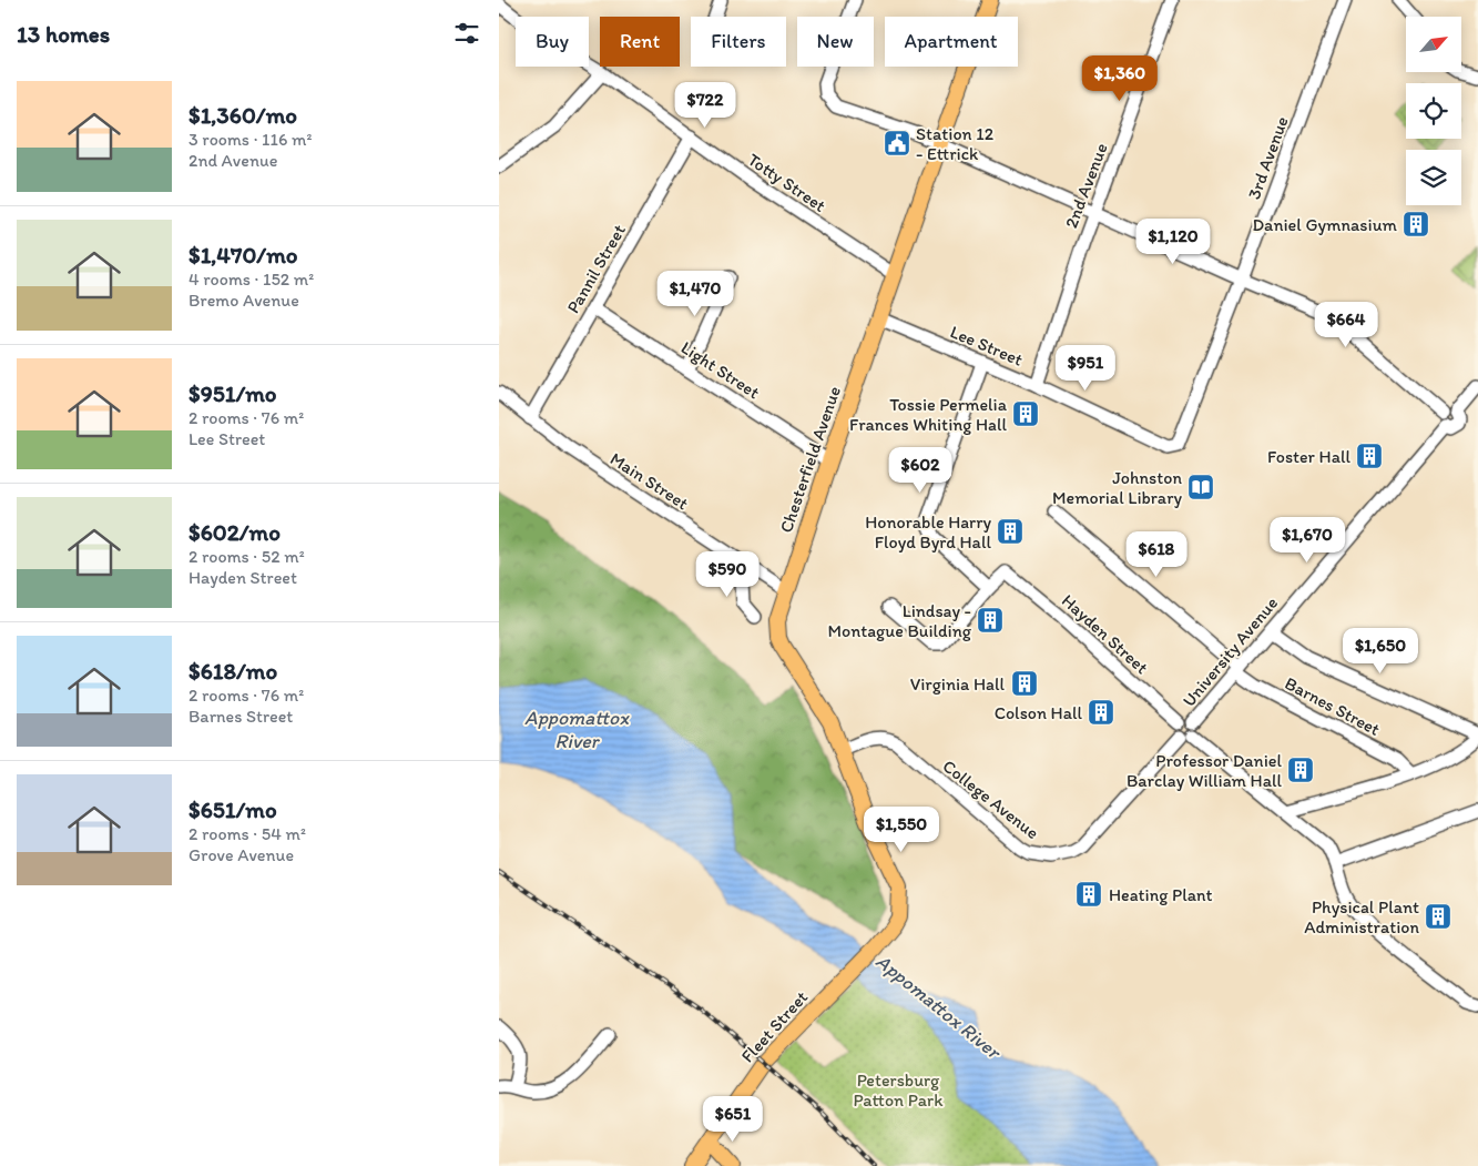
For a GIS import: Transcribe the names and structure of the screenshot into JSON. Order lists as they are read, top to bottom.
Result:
{
  "streets": {
    "main road": ["Chesterfield Avenue", "Fleet Street"],
    "street": [
      "3rd Avenue",
      "Totty Street",
      "2nd Avenue",
      "Pannil Street",
      "Lee Street",
      "Light Street",
      "Main Street",
      "Hayden Street",
      "University Avenue",
      "Barnes Street",
      "College Avenue"
    ]
  },
  "crossings": [
    ["3rd Avenue", "Lee Street"],
    ["Totty Street", "Pannil Street"],
    ["Totty Street", "Chesterfield Avenue"],
    ["2nd Avenue", "Lee Street"],
    ["Pannil Street", "Light Street"],
    ["Pannil Street", "Main Street"],
    ["Lee Street", "Chesterfield Avenue"],
    ["Light Street", "Chesterfield Avenue"],
    ["Chesterfield Avenue", "Main Street"],
    ["Chesterfield Avenue", "College Avenue"],
    ["Chesterfield Avenue", "Fleet Street"],
    ["Hayden Street", "University Avenue"],
    ["Hayden Street", "College Avenue"],
    ["University Avenue", "Barnes Street"],
    ["University Avenue", "College Avenue"]
  ],
  "water": ["Appomattox River"],
  "parks": ["Petersburg Patton Park"],
  "places": {
    "public building": ["Station 12 - Ettrick"],
    "building": [
      "Daniel Gymnasium",
      "Tossie Permelia Frances Whiting Hall",
      "Foster Hall",
      "Honorable Harry Floyd Byrd Hall",
      "Lindsay - Montague Building",
      "Virginia Hall",
      "Colson Hall",
      "Professor Daniel Barclay William Hall",
      "Heating Plant",
      "Physical Plant Administration"
    ],
    "library": ["Johnston Memorial Library"]
  },
  "north": "top right",
  "page": {
    "heading": "13 homes",
    "chip": [
      "Buy",
      "Rent",
      "Filters",
      "New",
      "Apartment"
    ],
    "price": [
      "$1,360",
      "$722",
      "$1,120",
      "$1,470",
      "$664",
      "$951",
      "$602",
      "$1,670",
      "$618",
      "$590",
      "$1,650",
      "$1,550",
      "$651"
    ],
    "list": [
      {
        "name": "$1,360/mo",
        "note": "3 rooms · 116 m² · 2nd Avenue"
      },
      {
        "name": "$1,470/mo",
        "note": "4 rooms · 152 m² · Bremo Avenue"
      },
      {
        "name": "$951/mo",
        "note": "2 rooms · 76 m² · Lee Street"
      },
      {
        "name": "$602/mo",
        "note": "2 rooms · 52 m² · Hayden Street"
      },
      {
        "name": "$618/mo",
        "note": "2 rooms · 76 m² · Barnes Street"
      },
      {
        "name": "$651/mo",
        "note": "2 rooms · 54 m² · Grove Avenue"
      }
    ]
  }
}
